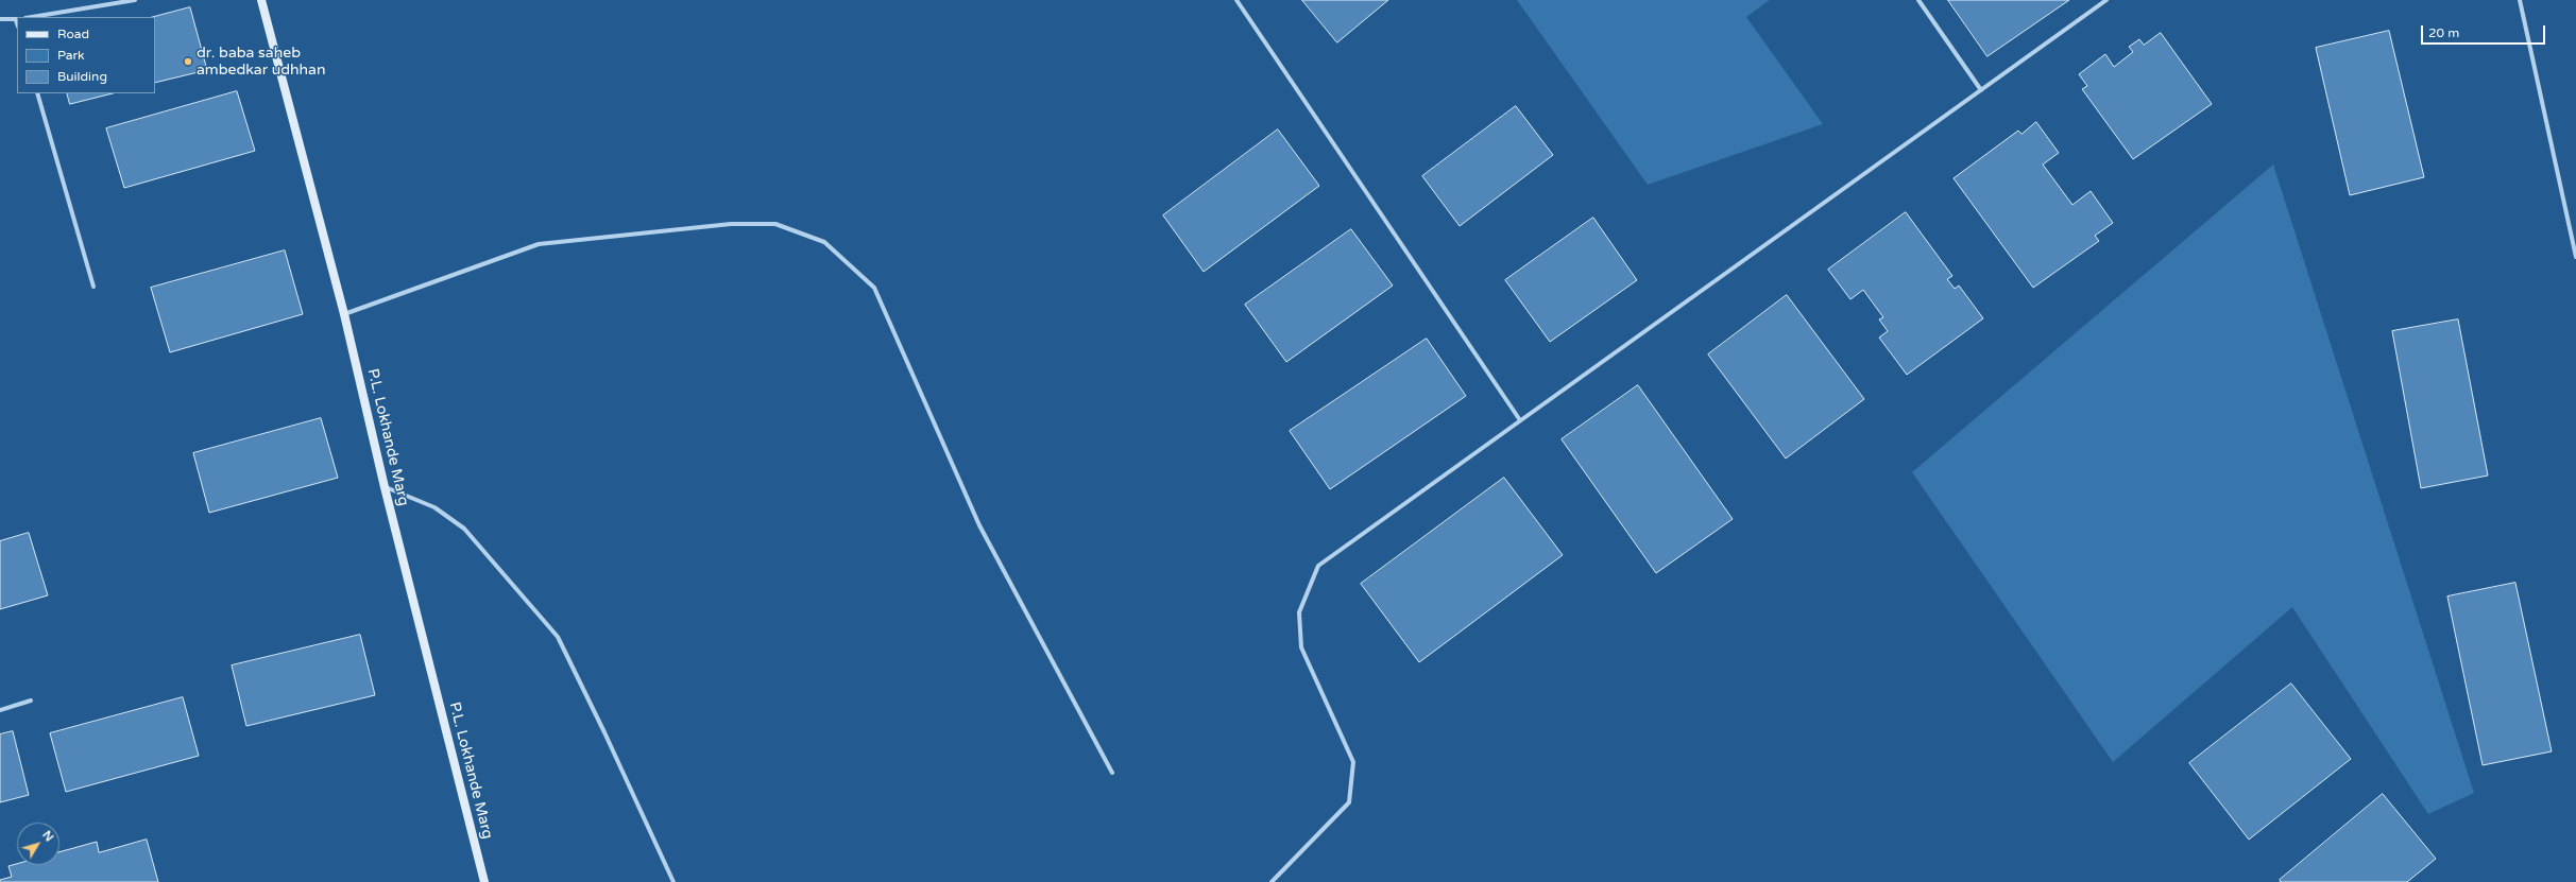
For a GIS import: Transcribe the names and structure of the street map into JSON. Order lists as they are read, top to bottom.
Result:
{
  "streets": {
    "main road": ["P.L. Lokhande Marg"]
  },
  "places": ["dr. baba saheb ambedkar udhhan"],
  "legend": ["Road", "Park", "Building"],
  "scale_bar": "20 m",
  "north": "top right"
}
